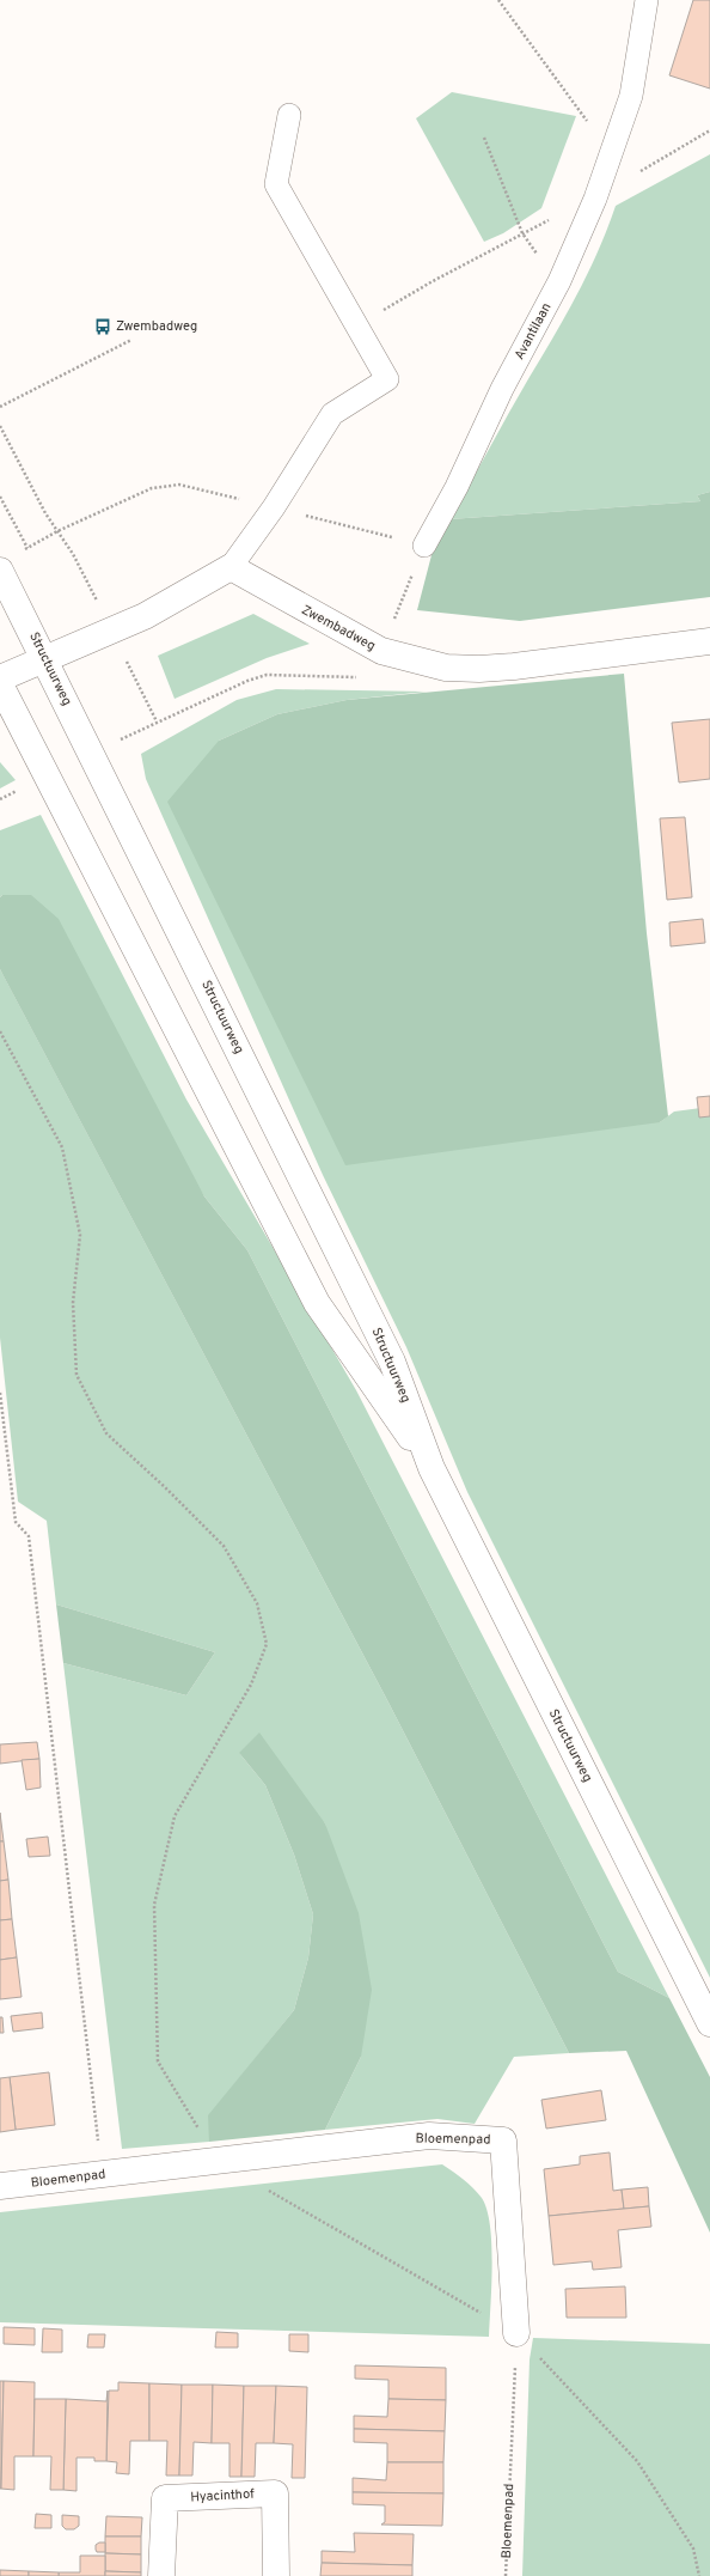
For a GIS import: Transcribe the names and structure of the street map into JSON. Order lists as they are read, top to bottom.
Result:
{
  "streets": {
    "main road": [
      "Zwembadweg",
      "Structuurweg",
      "Bloemenpad",
      "Hyacinthof"
    ],
    "lane": ["Avantilaan"]
  },
  "places": {
    "bus stop": ["Zwembadweg"]
  }
}
